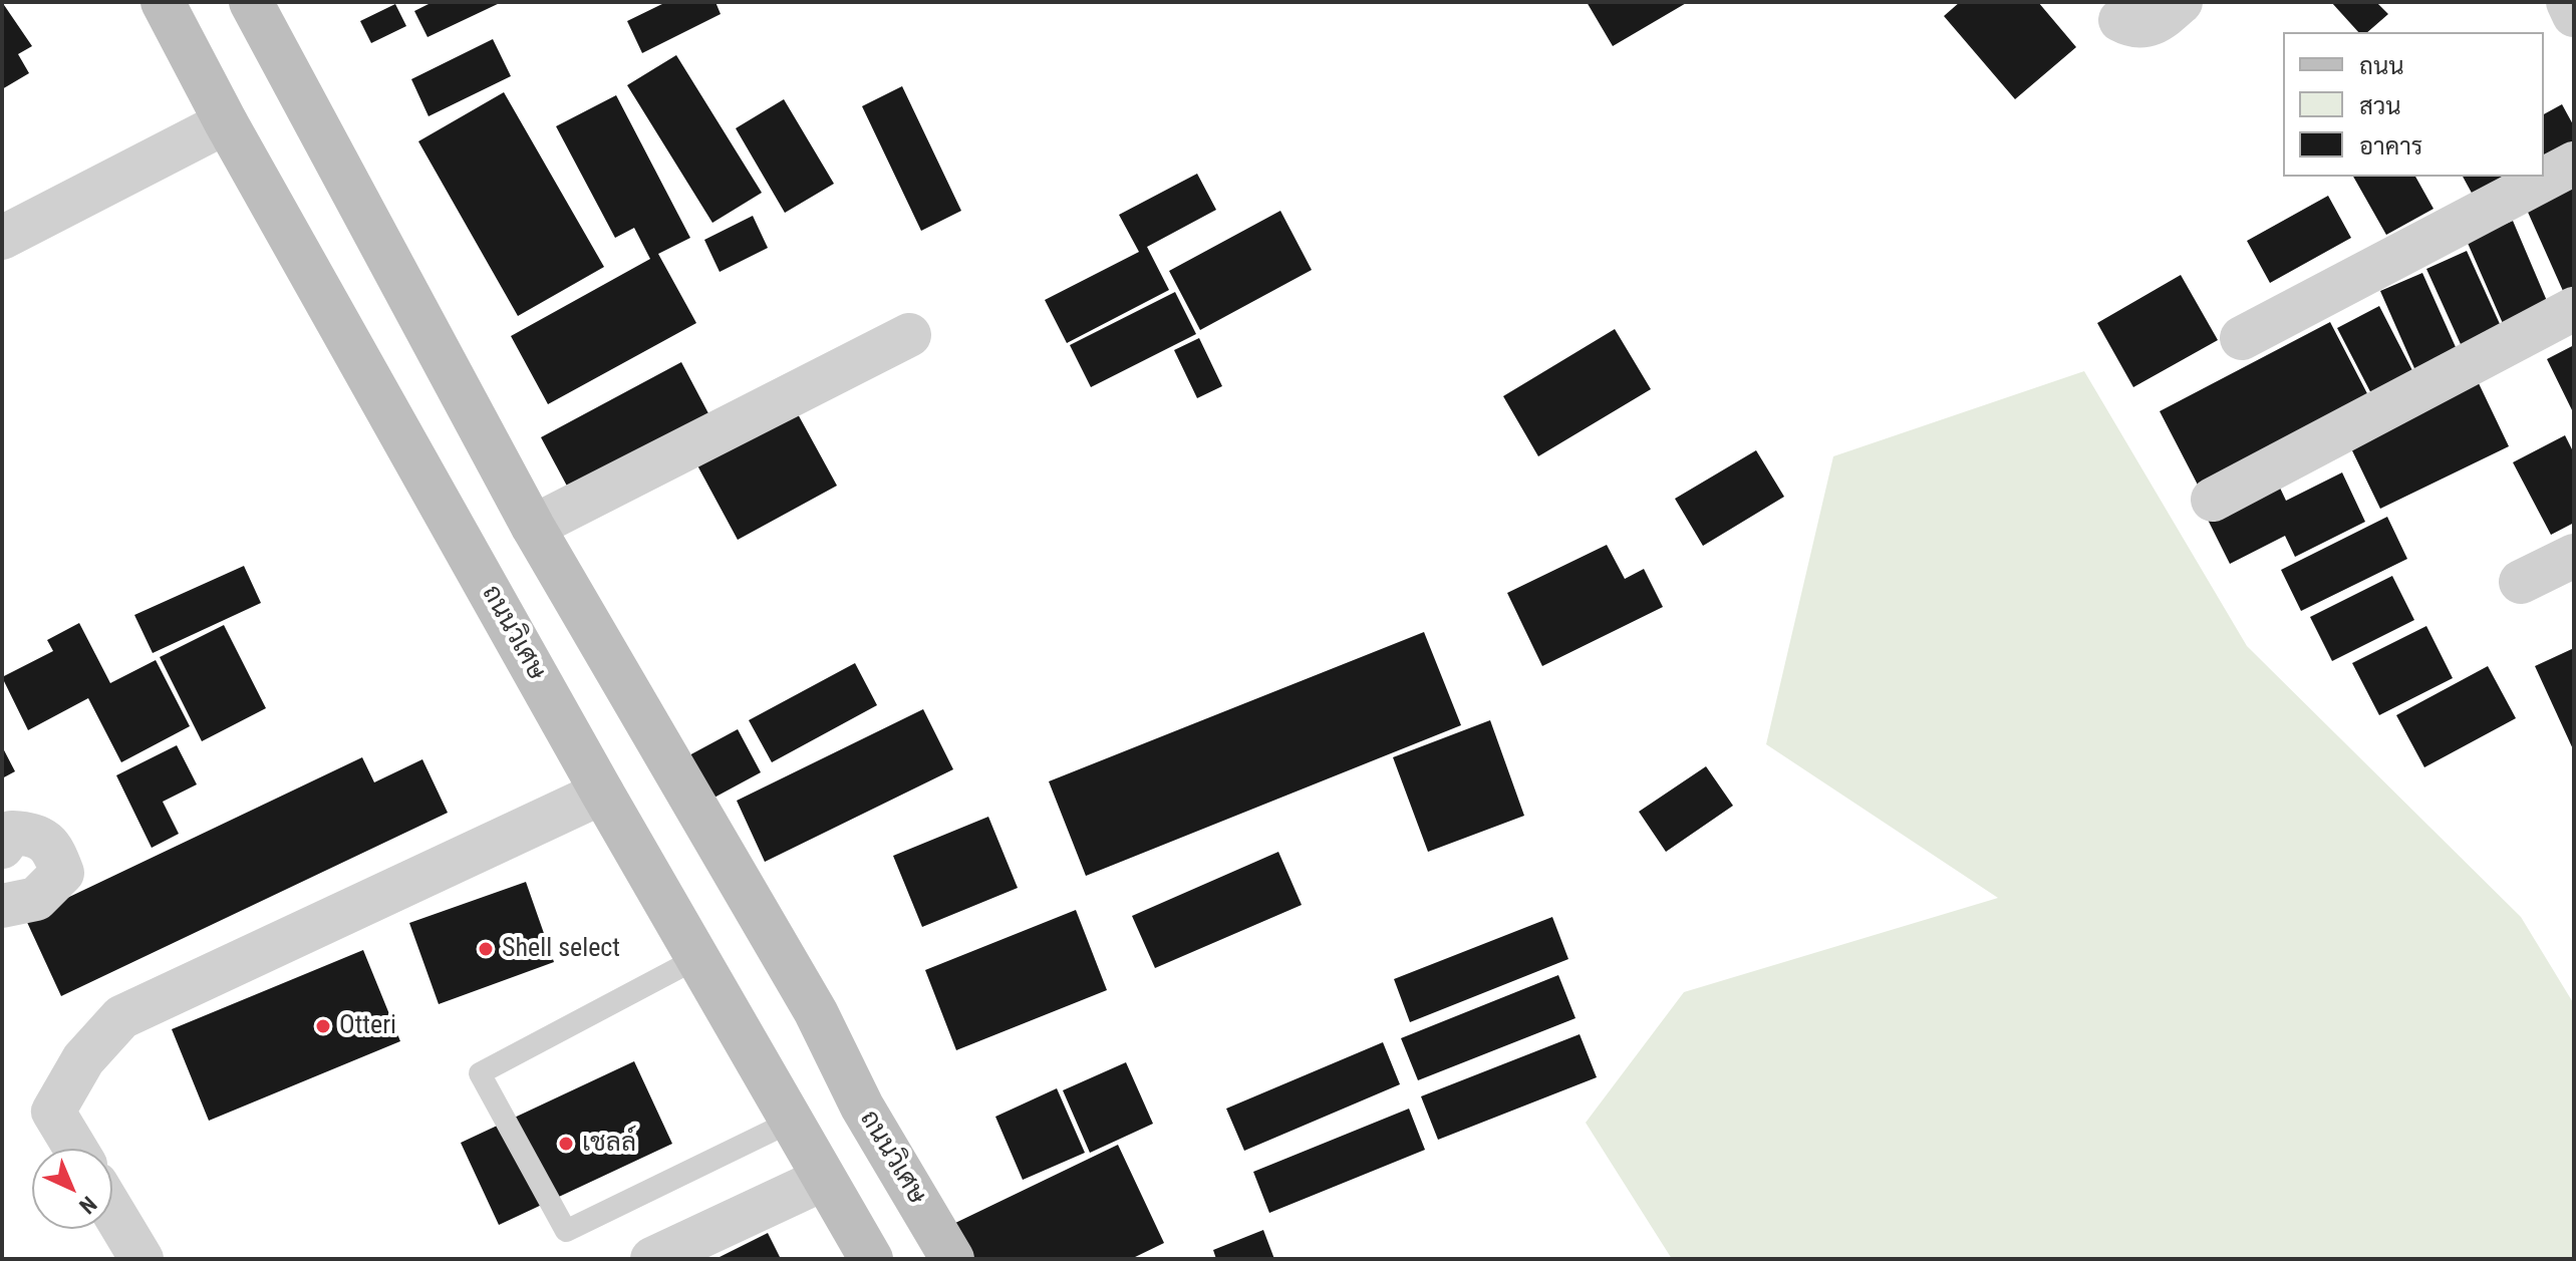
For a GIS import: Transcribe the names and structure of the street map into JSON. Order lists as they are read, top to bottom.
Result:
{
  "streets": {
    "main road": ["ถนนวิเศษ"]
  },
  "places": ["Shell select", "Otteri", "เชลล์"],
  "legend": ["ถนน", "สวน", "อาคาร"],
  "north": "bottom right"
}
